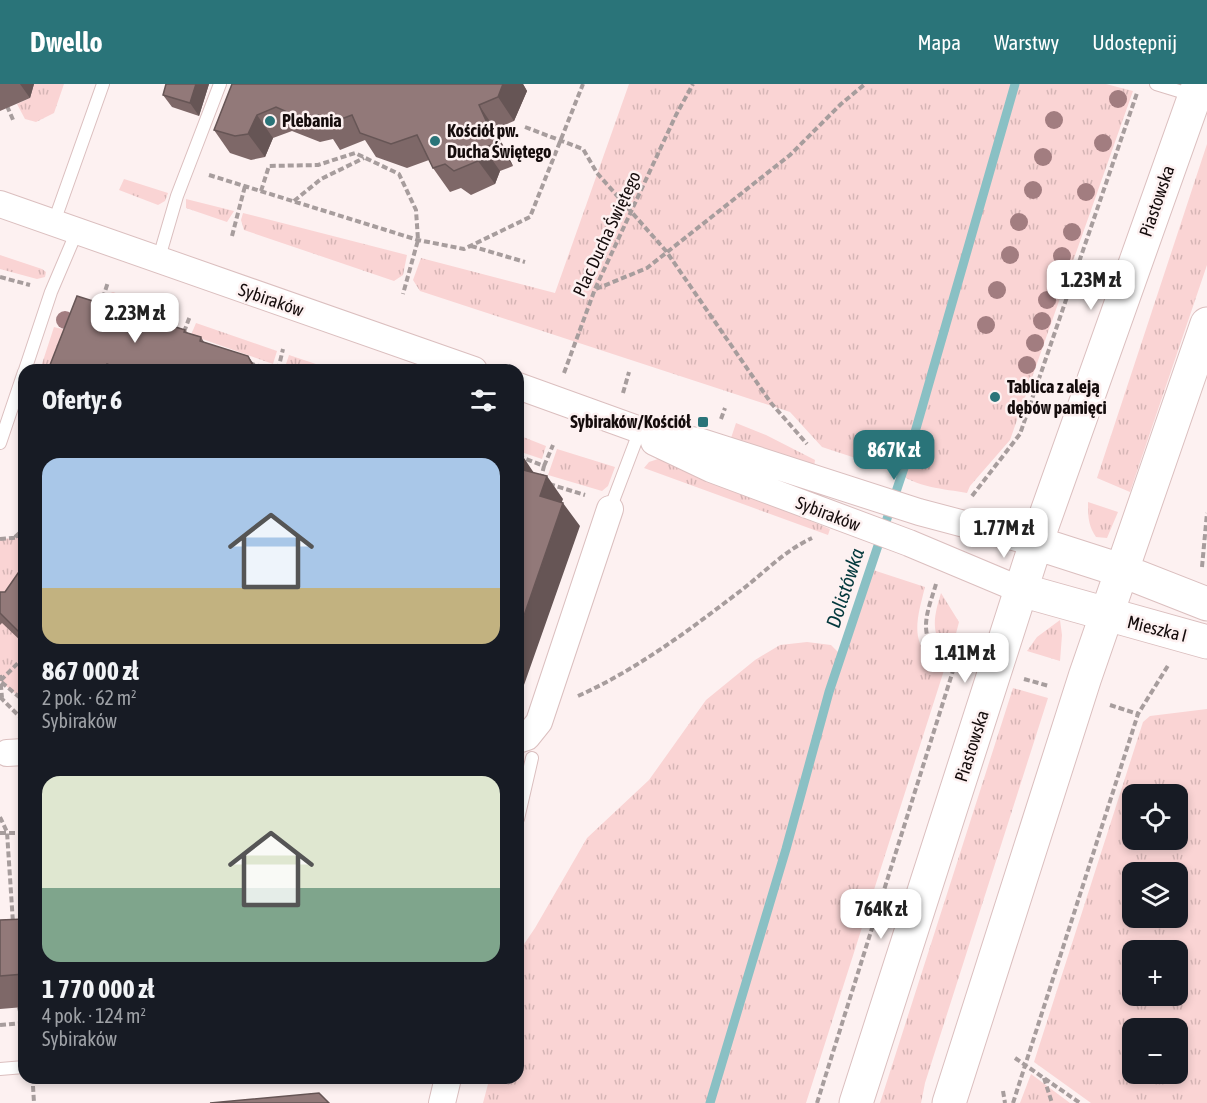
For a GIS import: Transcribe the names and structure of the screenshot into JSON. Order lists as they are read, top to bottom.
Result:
{
  "streets": {
    "main road": ["Piastowska", "Mieszka I"],
    "street": ["Sybiraków"],
    "path": ["Plac Ducha Świętego"]
  },
  "crossings": [
    ["Piastowska", "Sybiraków"],
    ["Piastowska", "Mieszka I"],
    ["Plac Ducha Świętego", "Sybiraków"],
    ["Sybiraków", "Mieszka I"]
  ],
  "water": ["Dolistówka"],
  "places": {
    "other": ["Plebania", "Kościół pw. Ducha Świętego", "Tablica z aleją dębów pamięci"],
    "transit": ["Sybiraków/Kościół"]
  },
  "page": {
    "header": "Dwello",
    "nav": ["Mapa", "Warstwy", "Udostępnij"],
    "price": [
      "1.23M zł",
      "2.23M zł",
      "867K zł",
      "1.77M zł",
      "1.41M zł",
      "764K zł"
    ],
    "heading": "Oferty: 6",
    "list": [
      {
        "name": "867 000 zł",
        "note": "2 pok. · 62 m² · Sybiraków"
      },
      {
        "name": "1 770 000 zł",
        "note": "4 pok. · 124 m² · Sybiraków"
      }
    ],
    "map_buttons": ["+", "−"]
  }
}
